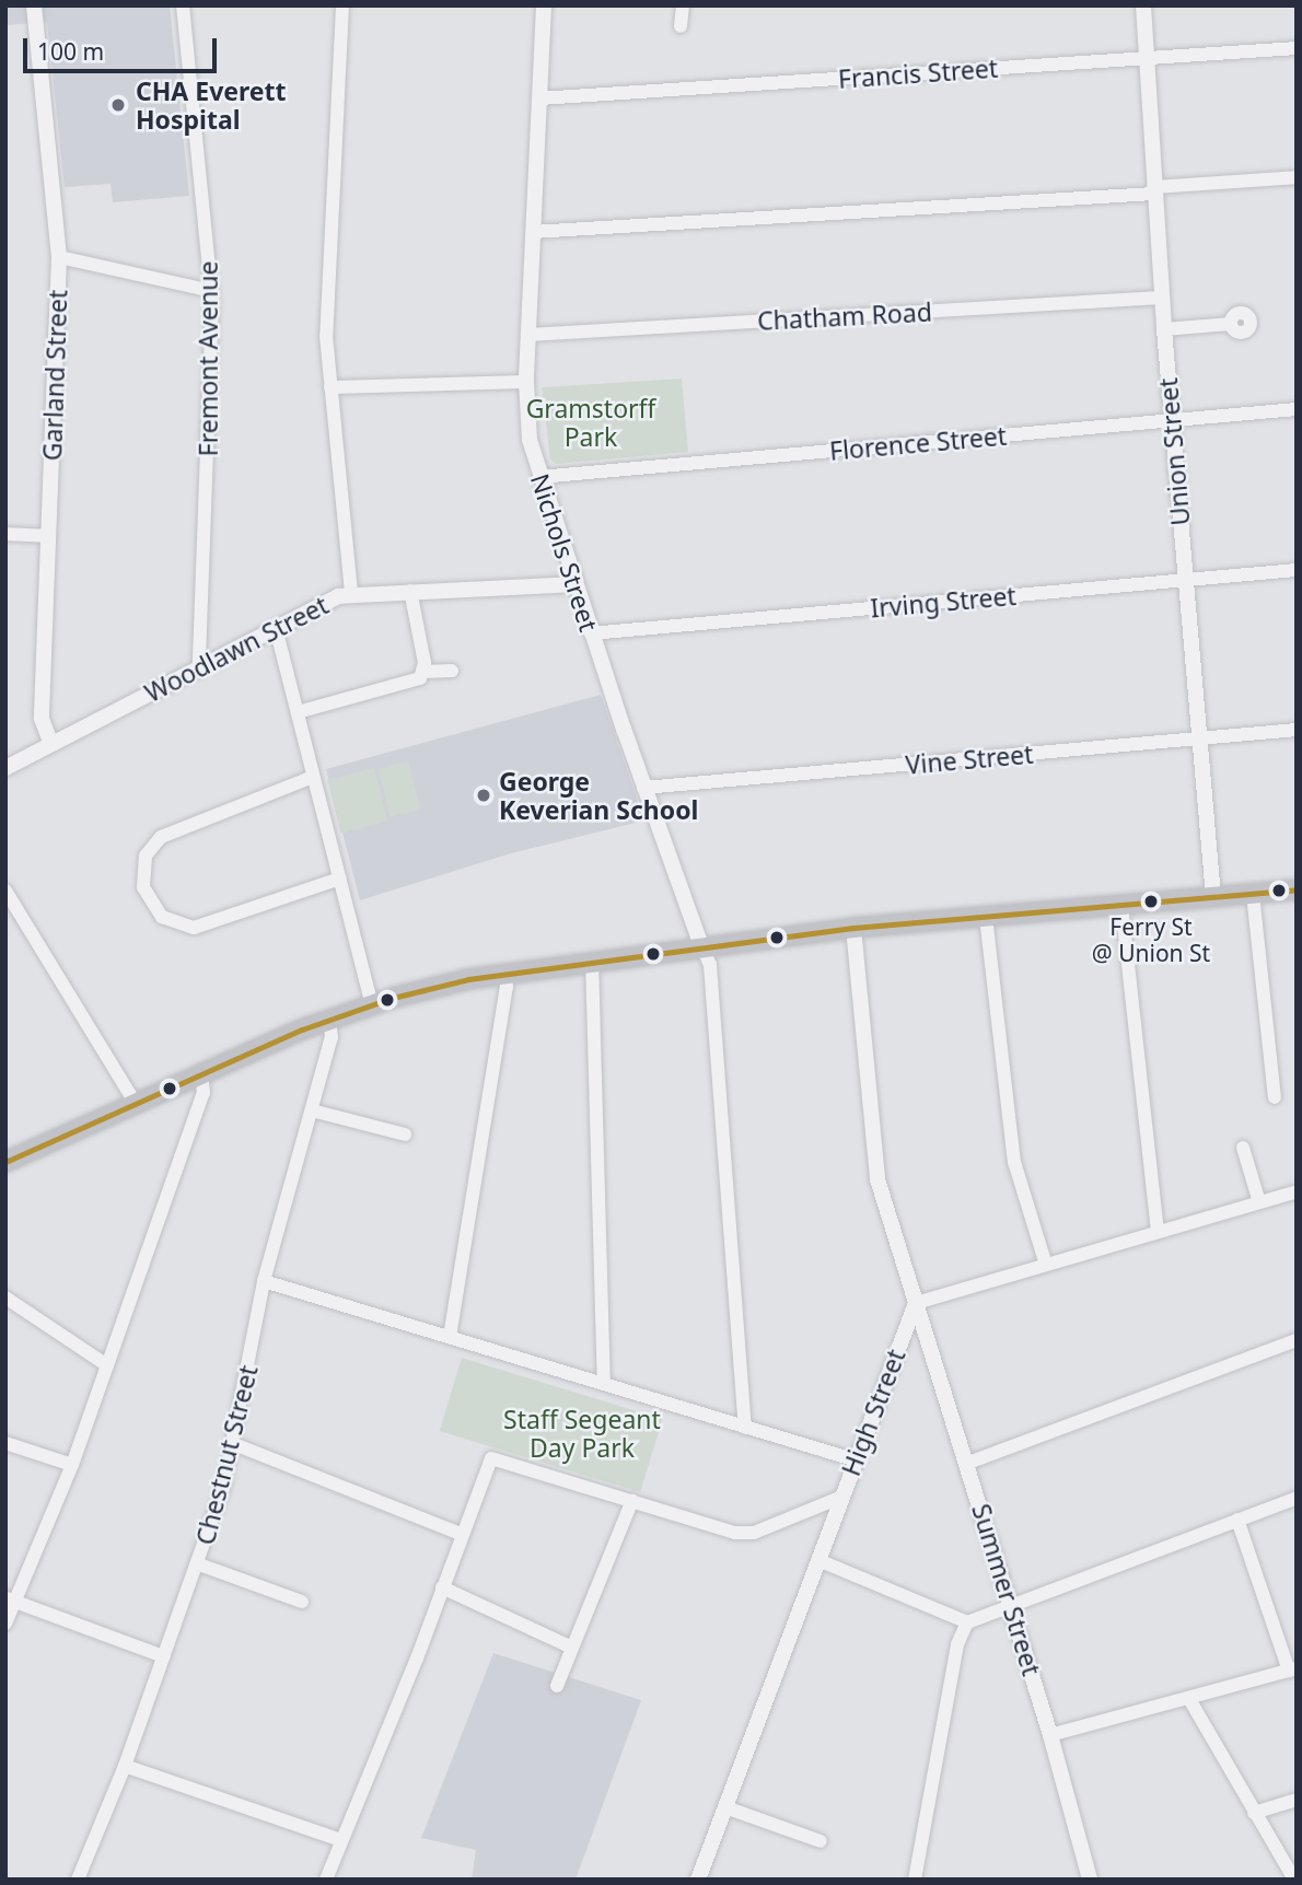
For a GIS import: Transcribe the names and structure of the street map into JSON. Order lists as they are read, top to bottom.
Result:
{
  "streets": {
    "street": [
      "Francis Street",
      "Chatham Road",
      "Fremont Avenue",
      "Garland Street",
      "Florence Street",
      "Union Street",
      "Nichols Street",
      "Irving Street",
      "Woodlawn Street",
      "Vine Street",
      "High Street",
      "Chestnut Street",
      "Summer Street"
    ]
  },
  "crossings": [
    ["Francis Street", "Union Street"],
    ["Francis Street", "Nichols Street"],
    ["Chatham Road", "Union Street"],
    ["Chatham Road", "Nichols Street"],
    ["Fremont Avenue", "Woodlawn Street"],
    ["Garland Street", "Woodlawn Street"],
    ["Florence Street", "Union Street"],
    ["Florence Street", "Nichols Street"],
    ["Union Street", "Irving Street"],
    ["Union Street", "Vine Street"],
    ["Nichols Street", "Irving Street"],
    ["Nichols Street", "Woodlawn Street"],
    ["Nichols Street", "Vine Street"],
    ["High Street", "Summer Street"]
  ],
  "parks": ["Gramstorff Park", "Staff Segeant Day Park"],
  "places": ["CHA Everett Hospital", "George Keverian School", "Ferry St @ Union St"],
  "scale_bar": "100 m"
}
